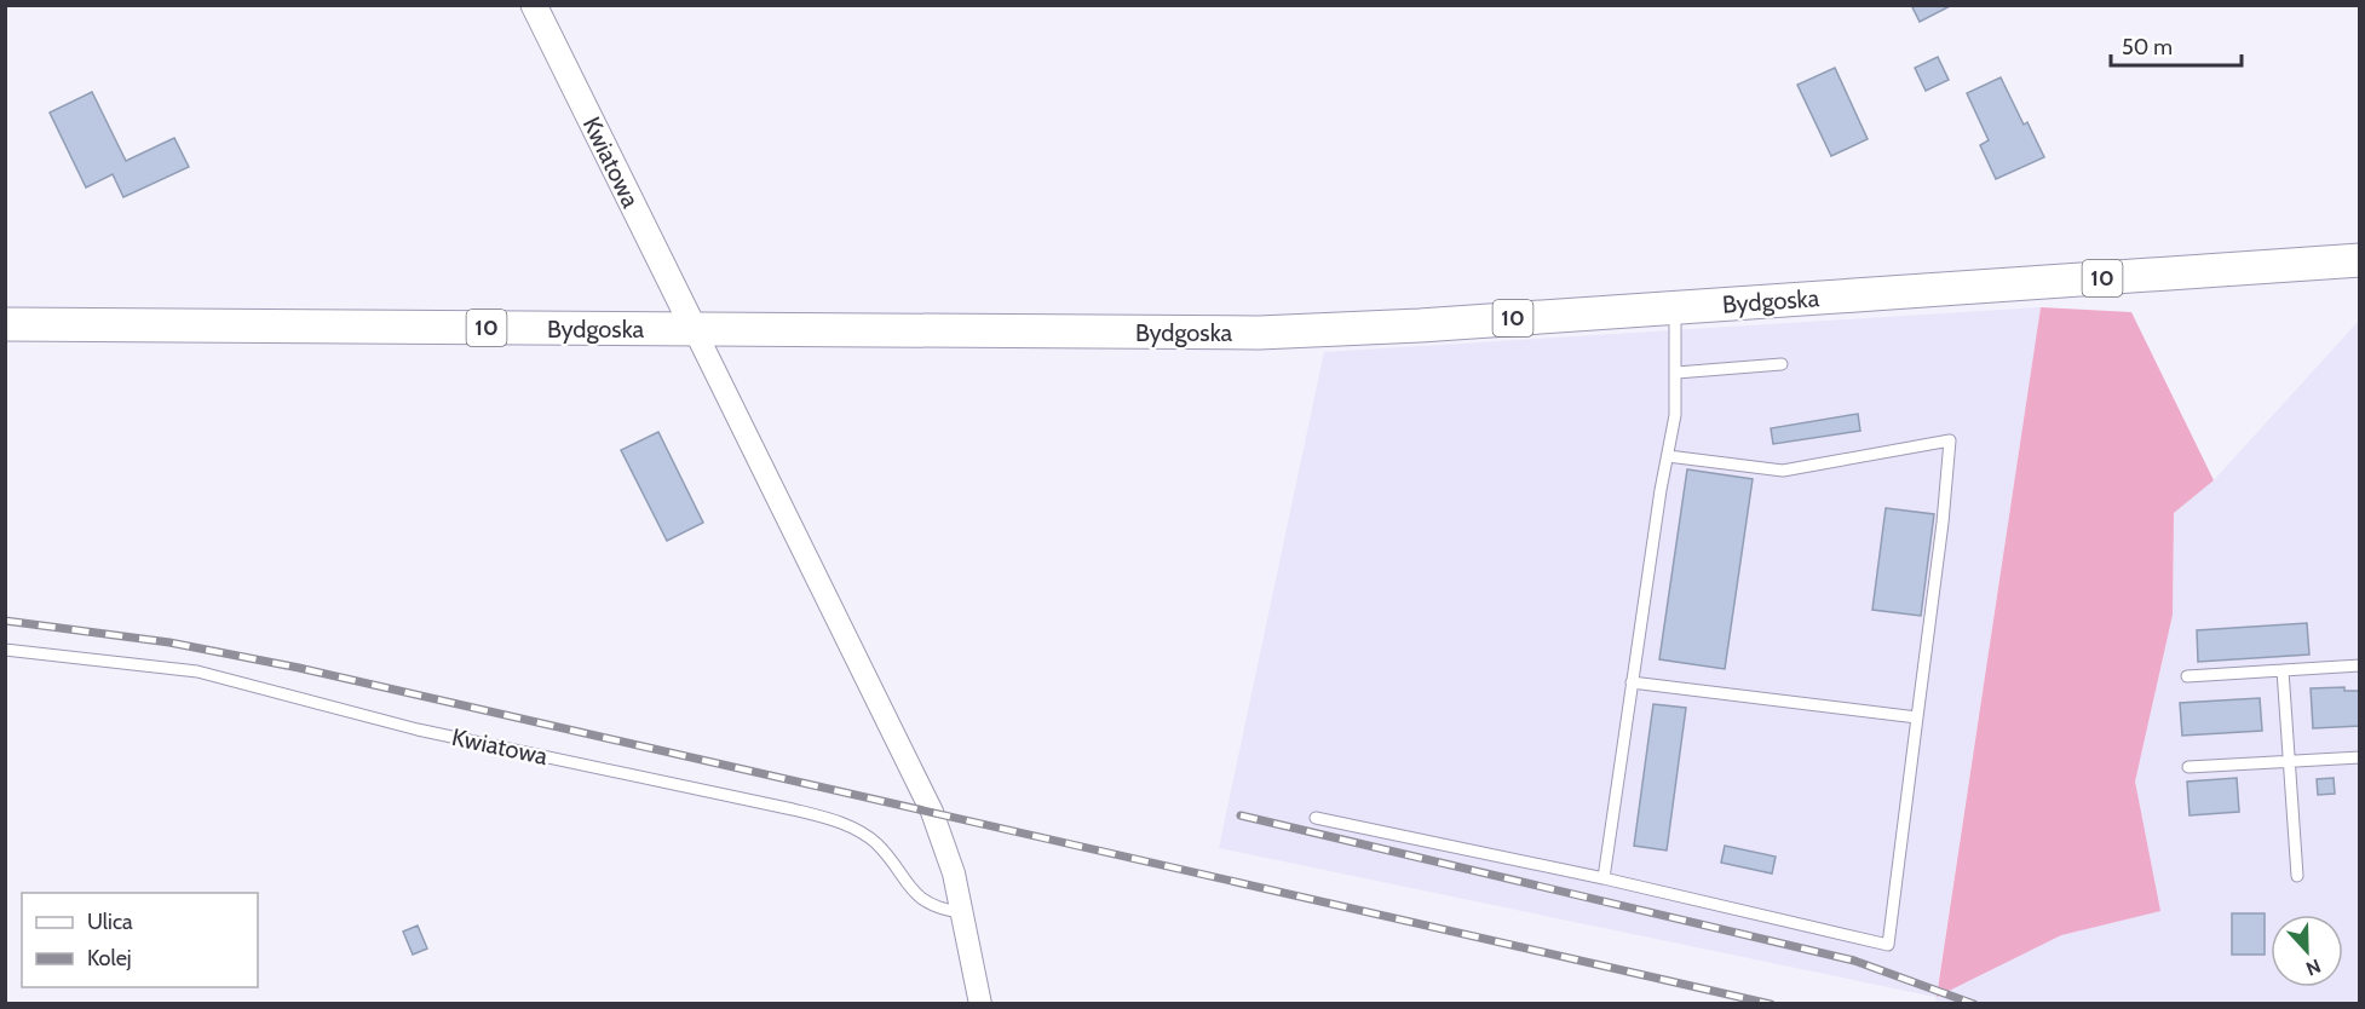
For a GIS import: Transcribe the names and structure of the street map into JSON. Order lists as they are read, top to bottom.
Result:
{
  "streets": {
    "main road": ["10", "Bydgoska"],
    "street": ["Kwiatowa"]
  },
  "crossings": [
    ["Kwiatowa", "Bydgoska"]
  ],
  "legend": ["Ulica", "Kolej"],
  "scale_bar": "50 m",
  "north": "bottom"
}
